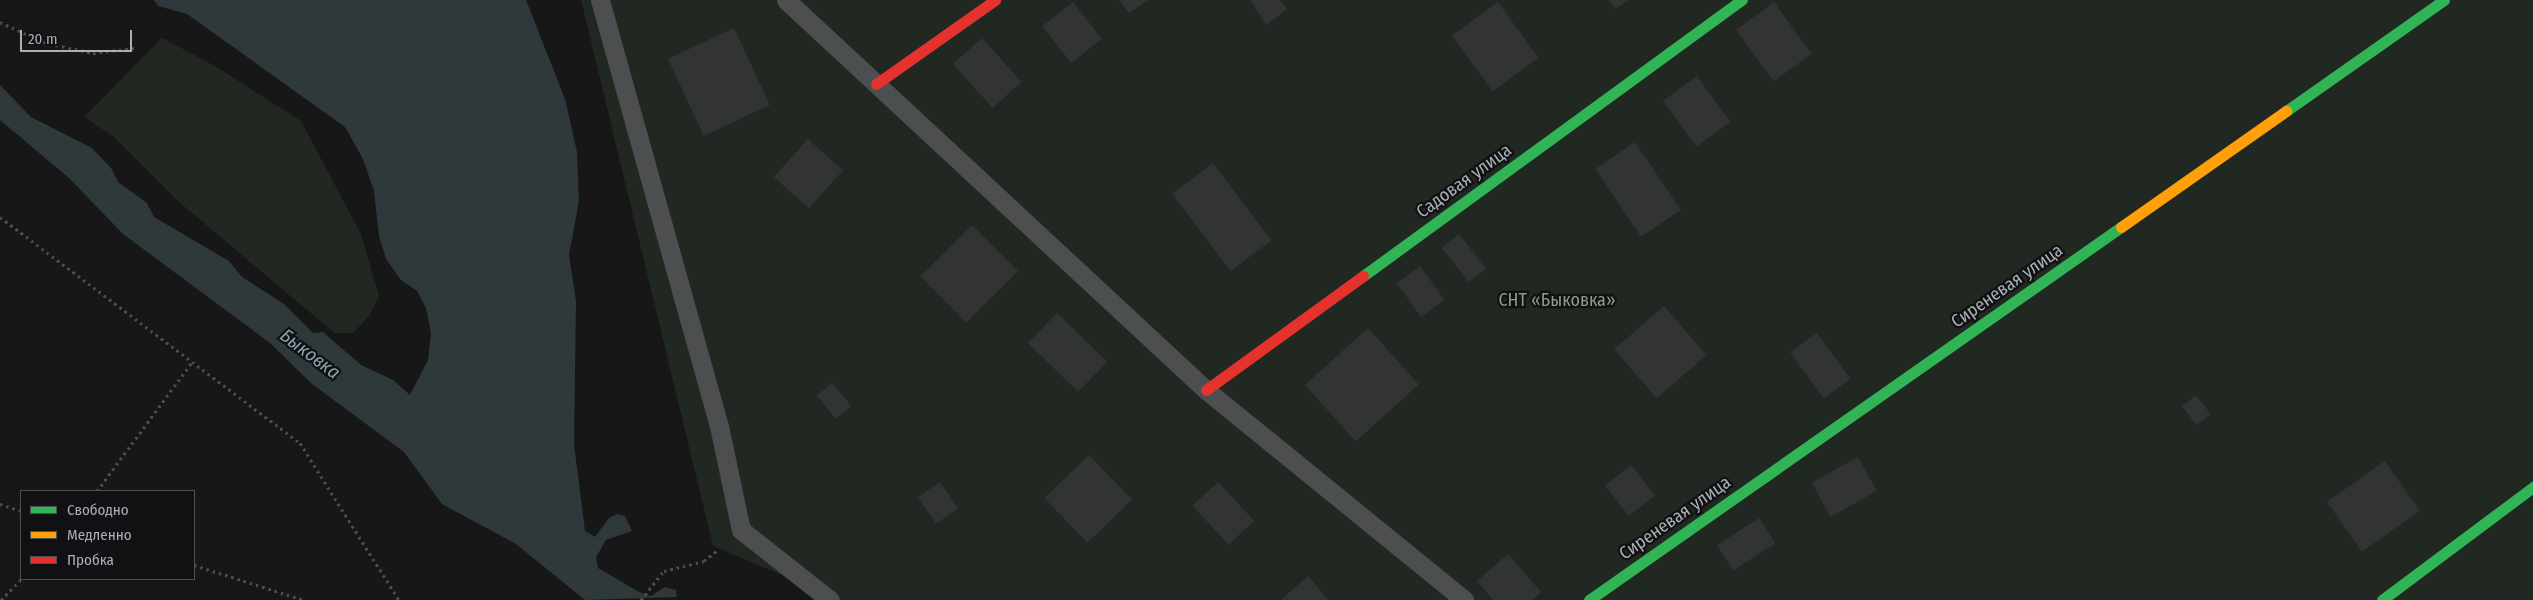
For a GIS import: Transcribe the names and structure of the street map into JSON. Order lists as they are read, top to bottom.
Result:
{
  "streets": {
    "street": ["Садовая улица", "Сиреневая улица"]
  },
  "water": ["Быковка"],
  "parks": ["СНТ «Быковка»"],
  "legend": ["Свободно", "Медленно", "Пробка"],
  "scale_bar": "20 m"
}
